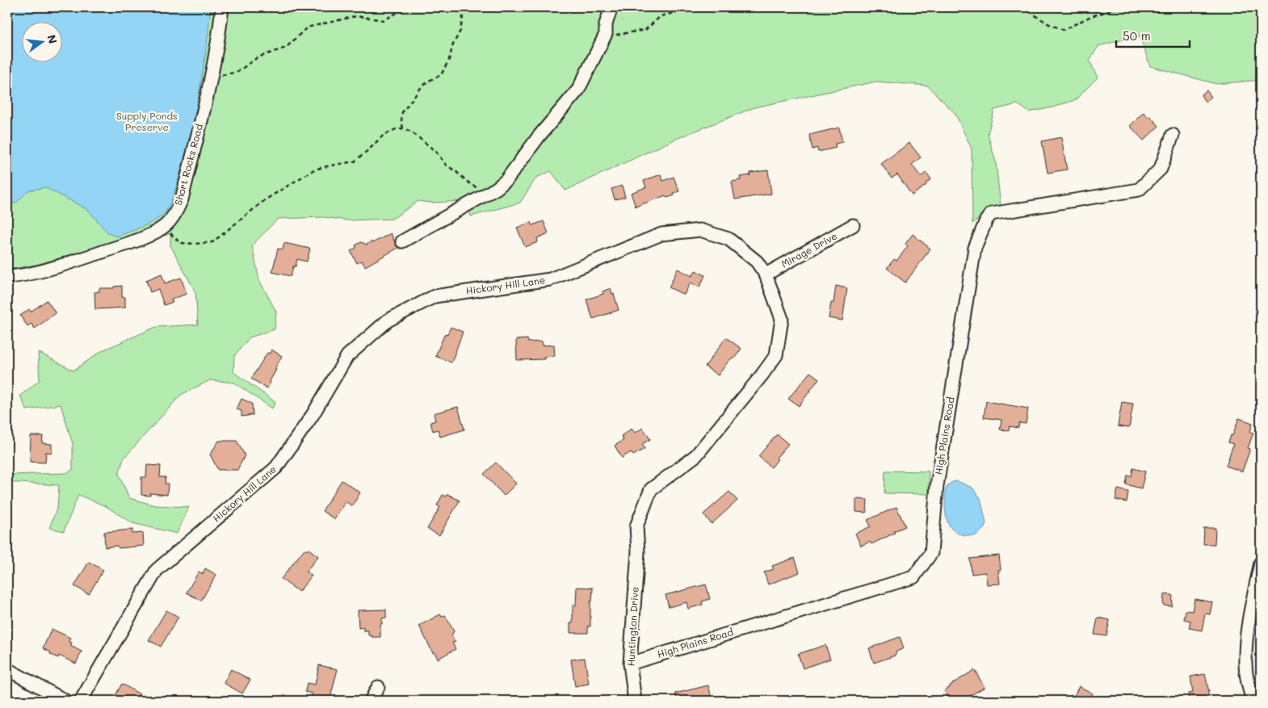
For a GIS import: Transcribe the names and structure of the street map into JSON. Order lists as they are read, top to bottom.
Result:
{
  "streets": {
    "street": [
      "Short Rocks Road",
      "Mirage Drive",
      "Hickory Hill Lane",
      "High Plains Road",
      "Huntington Drive"
    ]
  },
  "crossings": [
    ["Mirage Drive", "Hickory Hill Lane"],
    ["Hickory Hill Lane", "Huntington Drive"],
    ["High Plains Road", "Huntington Drive"]
  ],
  "parks": ["Supply Ponds Preserve"],
  "scale_bar": "50 m",
  "north": "right"
}
